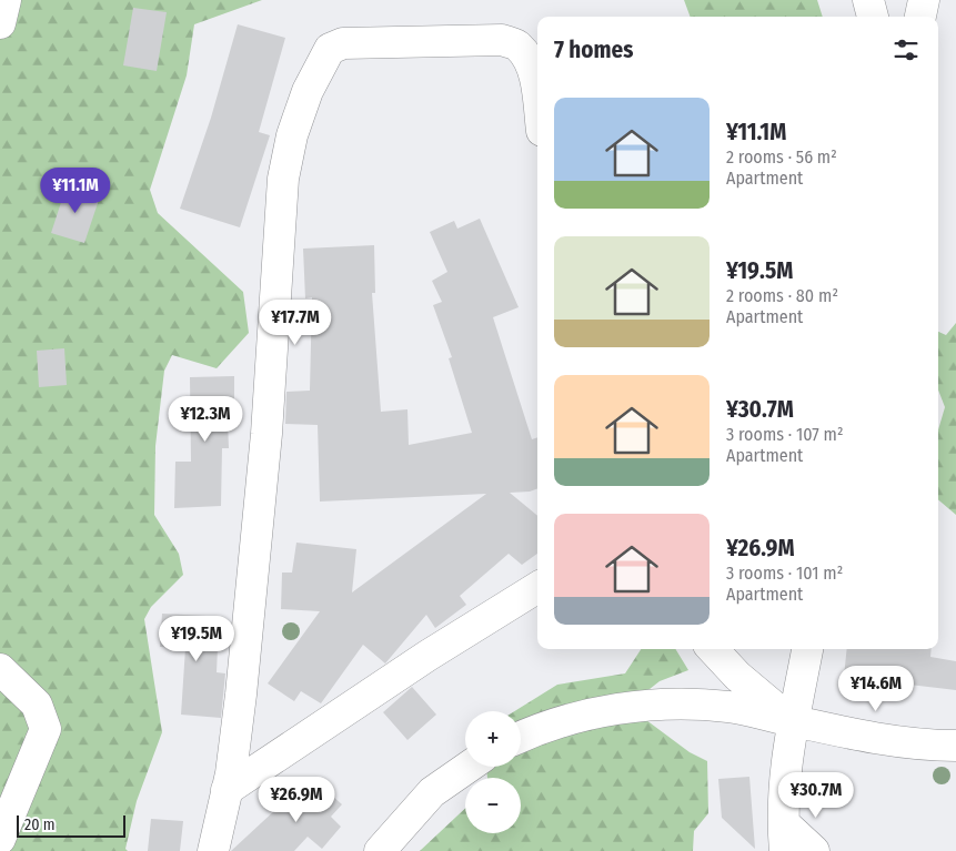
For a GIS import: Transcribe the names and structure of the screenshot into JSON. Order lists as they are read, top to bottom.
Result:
{
  "scale_bar": "20 m",
  "page": {
    "heading": "7 homes",
    "list": [
      {
        "name": "¥11.1M",
        "note": "2 rooms · 56 m² · Apartment"
      },
      {
        "name": "¥19.5M",
        "note": "2 rooms · 80 m² · Apartment"
      },
      {
        "name": "¥30.7M",
        "note": "3 rooms · 107 m² · Apartment"
      },
      {
        "name": "¥26.9M",
        "note": "3 rooms · 101 m² · Apartment"
      }
    ],
    "price": [
      "¥11.1M",
      "¥17.7M",
      "¥12.3M",
      "¥19.5M",
      "¥14.6M",
      "¥30.7M",
      "¥26.9M"
    ],
    "map_buttons": ["+", "−"],
    "scale": "20 m"
  }
}
